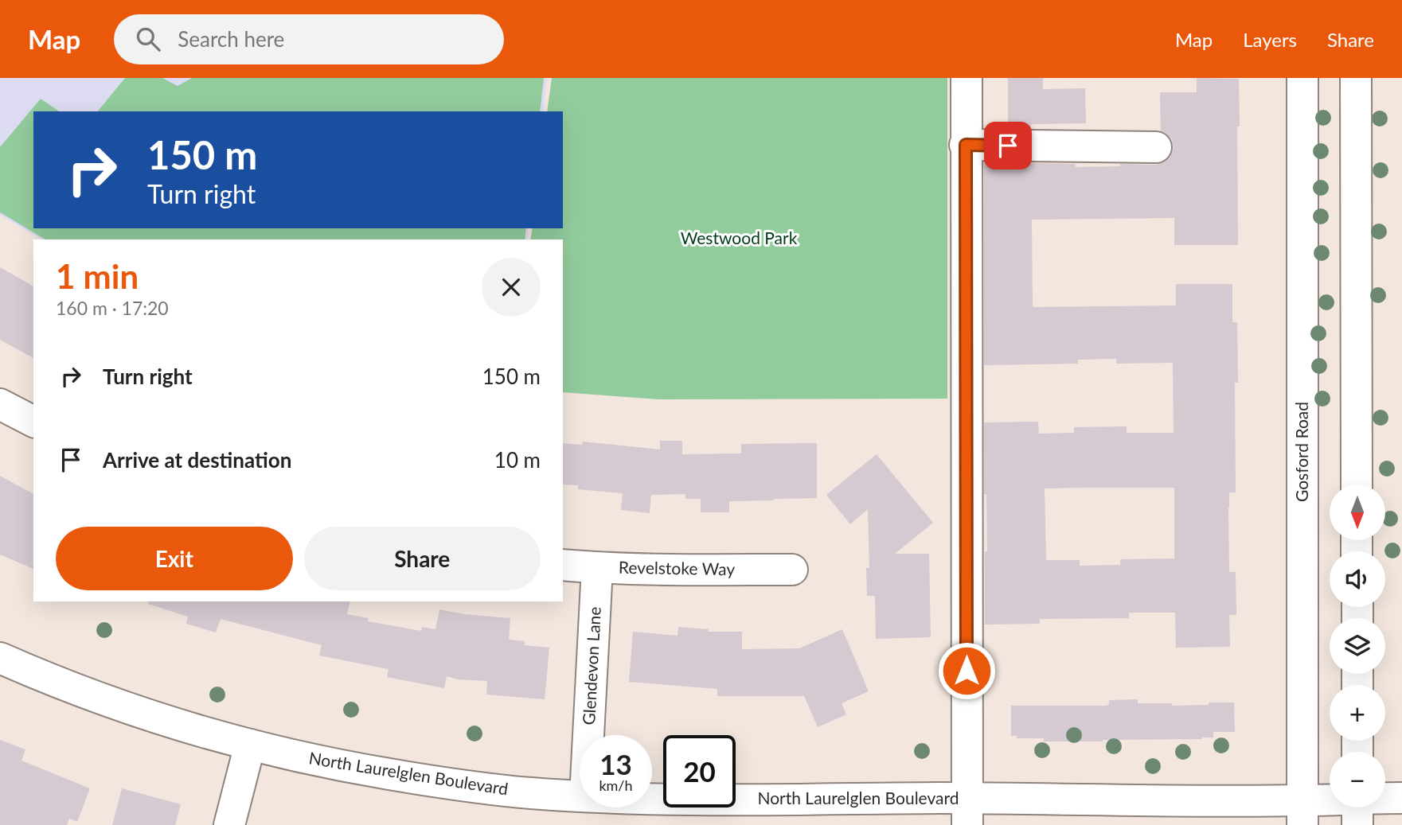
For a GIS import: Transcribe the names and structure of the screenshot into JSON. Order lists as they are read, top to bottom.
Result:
{
  "streets": {
    "street": [
      "Gosford Road",
      "Revelstoke Way",
      "Glendevon Lane",
      "North Laurelglen Boulevard"
    ]
  },
  "crossings": [
    ["Gosford Road", "North Laurelglen Boulevard"],
    ["Revelstoke Way", "Glendevon Lane"]
  ],
  "parks": ["Westwood Park"],
  "north": "bottom",
  "page": {
    "header": "Map",
    "search": "Search here",
    "nav": ["Map", "Layers", "Share"],
    "turn": ["150 m", "Turn right"],
    "heading": ["1 min", "160 m · 17:20"],
    "list": [
      {
        "name": "Turn right",
        "value": "150 m"
      },
      {
        "name": "Arrive at destination",
        "value": "10 m"
      }
    ],
    "map_buttons": ["+", "−"],
    "buttons": ["Exit", "Share"],
    "speed": "13 km/h",
    "limit": "20"
  }
}
